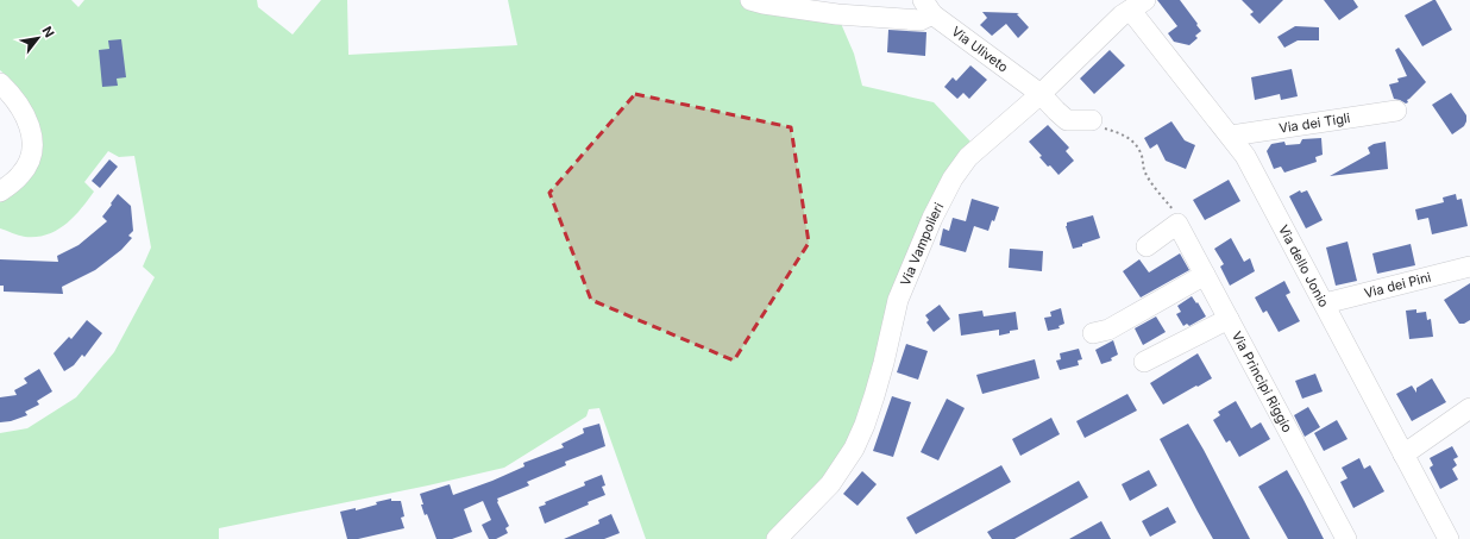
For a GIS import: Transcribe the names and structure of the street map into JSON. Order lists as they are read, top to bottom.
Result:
{
  "streets": {
    "street": [
      "Via Uliveto",
      "Via dei Tigli",
      "Via Vampolieri",
      "Via dello Jonio",
      "Via dei Pini",
      "Via Principi Riggio"
    ]
  },
  "crossings": [
    ["Via Uliveto", "Via Vampolieri"],
    ["Via dei Tigli", "Via dello Jonio"],
    ["Via Vampolieri", "Via dello Jonio"],
    ["Via dello Jonio", "Via dei Pini"]
  ],
  "north": "top right"
}
